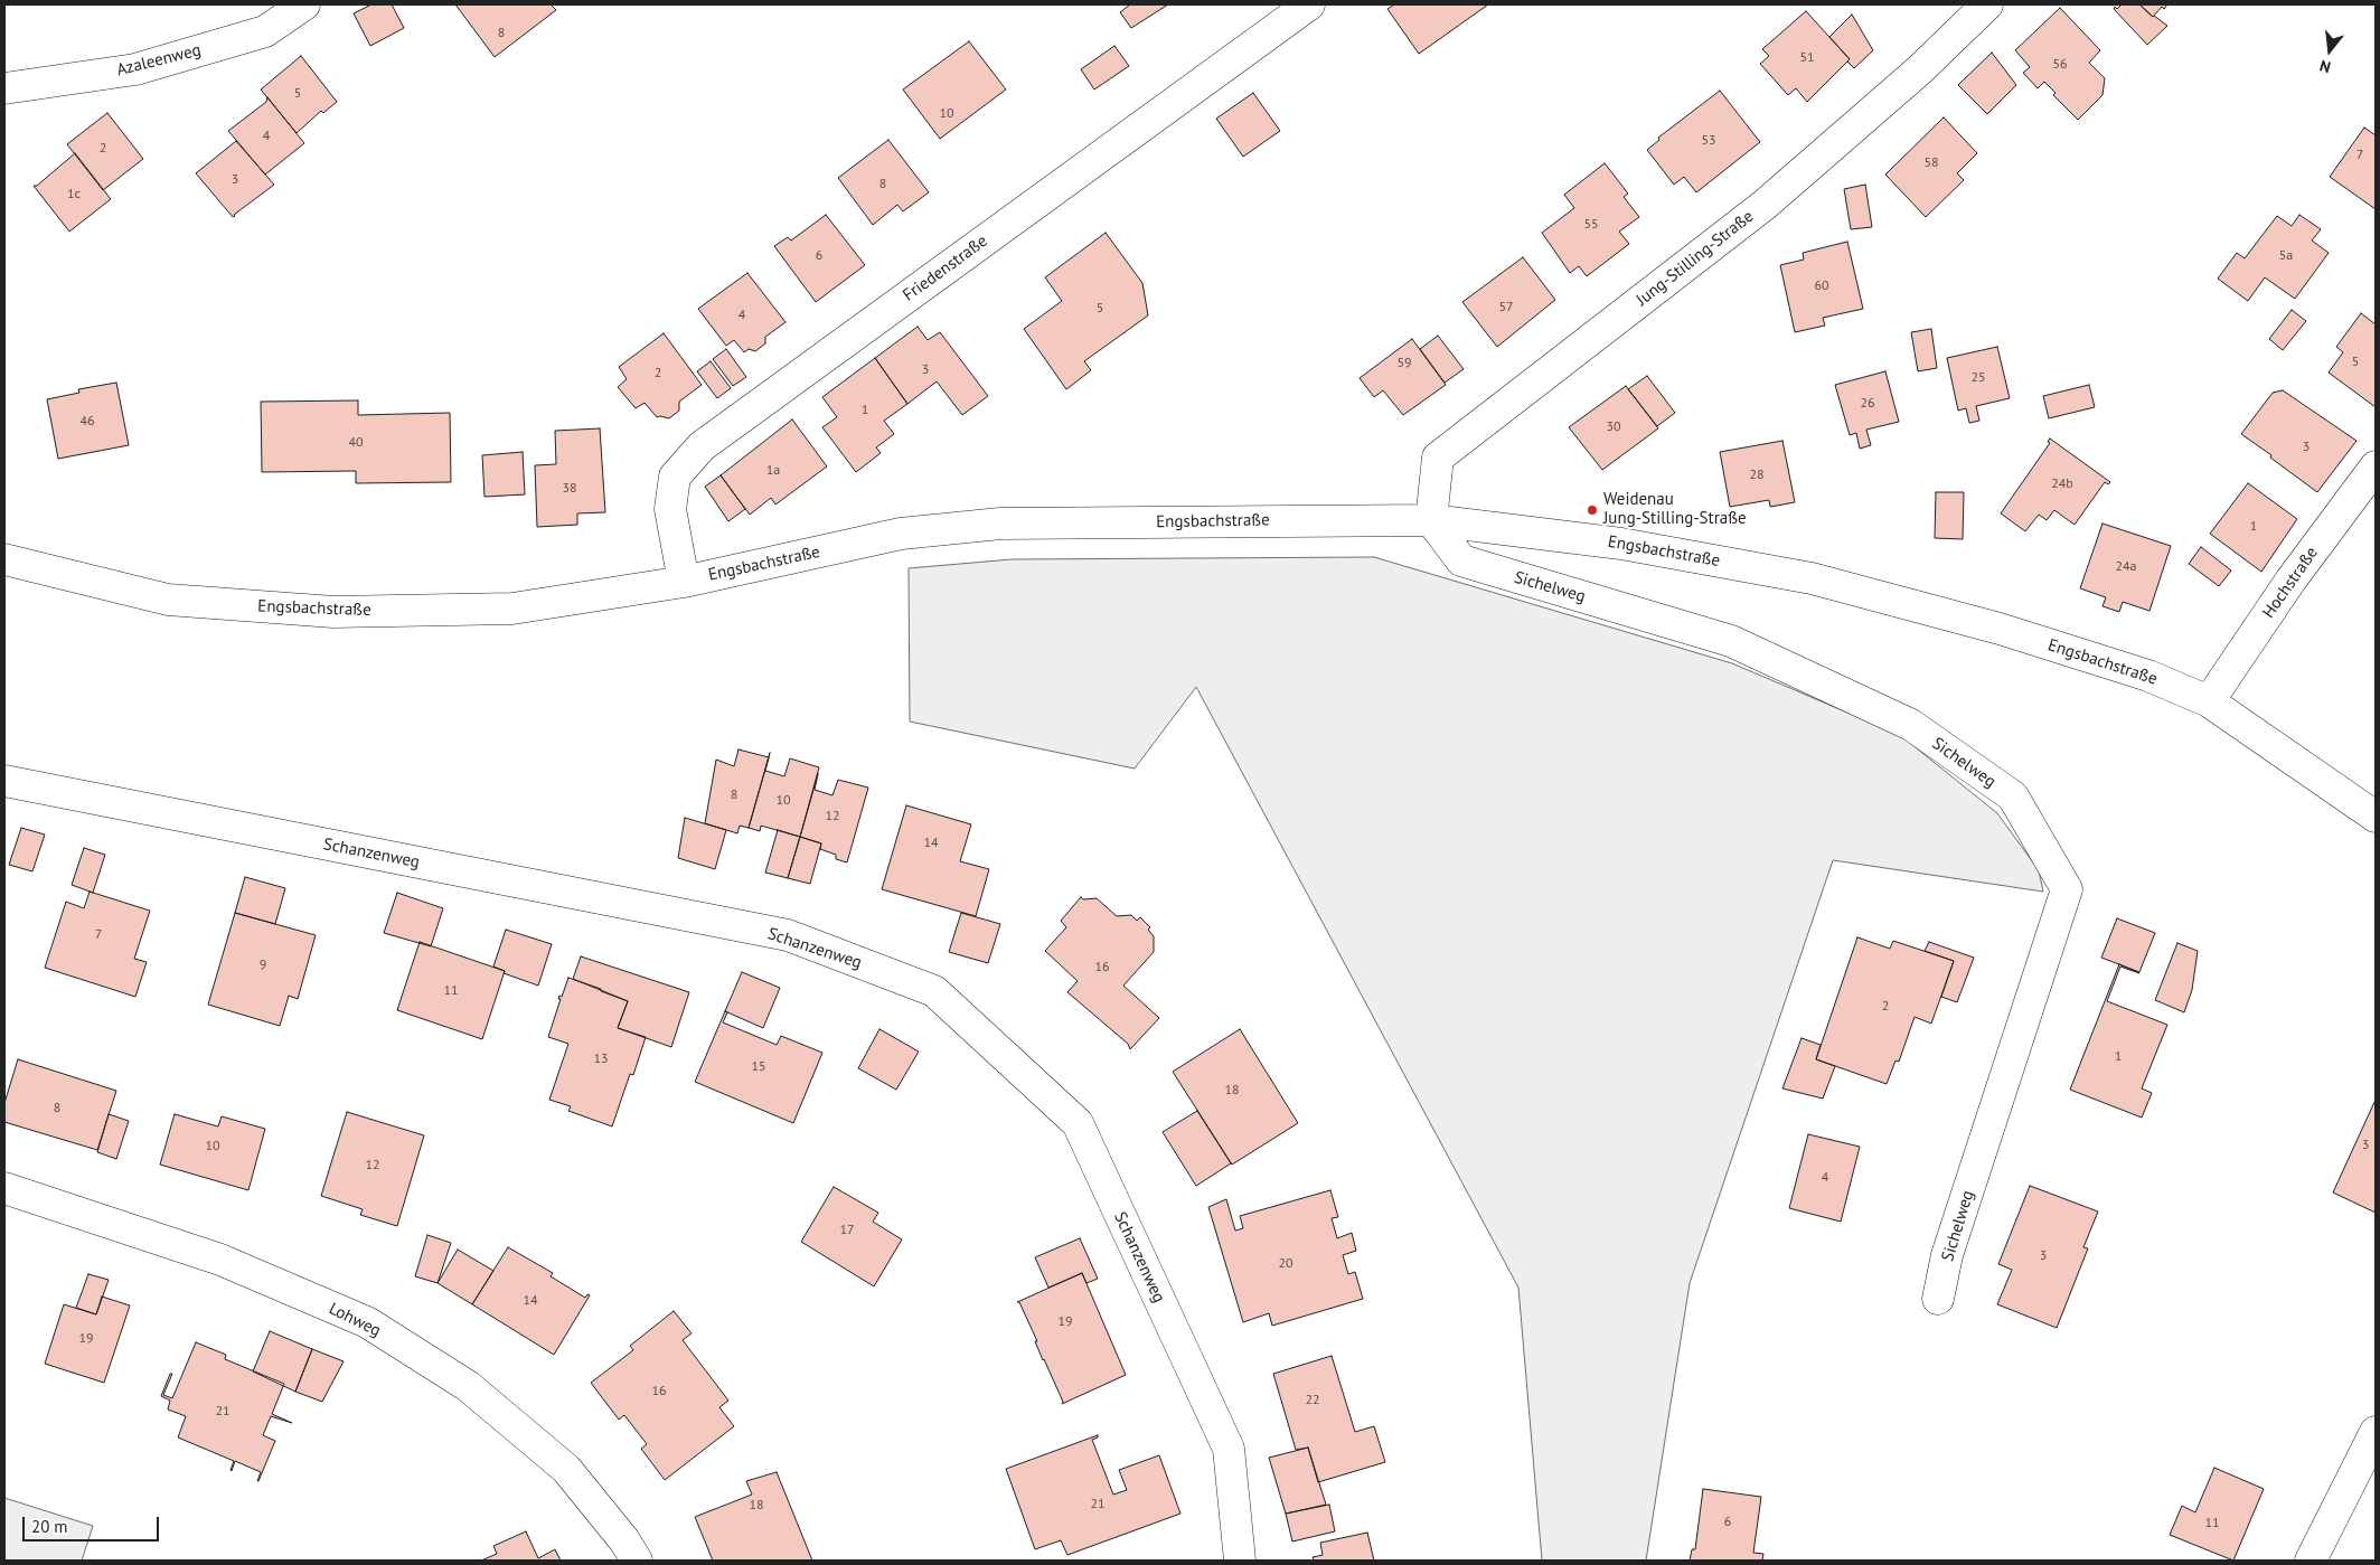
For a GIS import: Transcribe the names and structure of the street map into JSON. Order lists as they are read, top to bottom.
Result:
{
  "streets": {
    "street": [
      "Azaleenweg",
      "Jung-Stilling-Straße",
      "Friedenstraße",
      "Engsbachstraße",
      "Hochstraße",
      "Sichelweg",
      "Schanzenweg",
      "Lohweg"
    ]
  },
  "crossings": [
    ["Jung-Stilling-Straße", "Engsbachstraße"],
    ["Jung-Stilling-Straße", "Sichelweg"],
    ["Friedenstraße", "Engsbachstraße"],
    ["Engsbachstraße", "Hochstraße"],
    ["Engsbachstraße", "Sichelweg"]
  ],
  "places": ["Weidenau Jung-Stilling-Straße"],
  "house_numbers": [
    "8",
    "51",
    "56",
    "5",
    "10",
    "4",
    "53",
    "2",
    "7",
    "58",
    "3",
    "8",
    "1c",
    "55",
    "6",
    "5a",
    "60",
    "57",
    "5",
    "4",
    "5",
    "59",
    "3",
    "2",
    "25",
    "26",
    "1",
    "46",
    "30",
    "40",
    "3",
    "1a",
    "28",
    "24b",
    "38",
    "1",
    "24a",
    "8",
    "10",
    "12",
    "14",
    "7",
    "9",
    "16",
    "11",
    "2",
    "1",
    "13",
    "15",
    "18",
    "8",
    "3",
    "10",
    "12",
    "4",
    "17",
    "3",
    "20",
    "14",
    "19",
    "19",
    "16",
    "22",
    "21",
    "21",
    "18",
    "6",
    "11"
  ],
  "scale_bar": "20 m",
  "north": "bottom"
}
